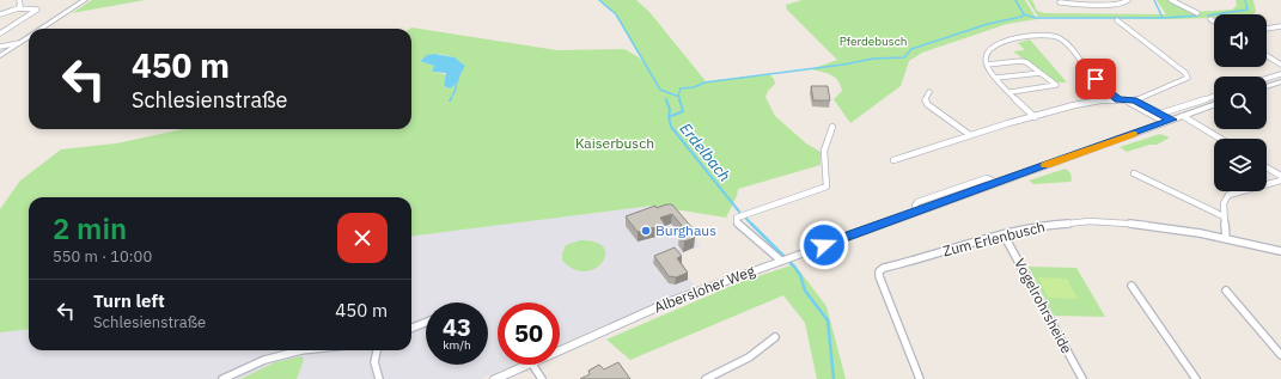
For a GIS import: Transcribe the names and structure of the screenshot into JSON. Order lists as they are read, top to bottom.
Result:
{
  "streets": {
    "main road": ["Albersloher Weg"],
    "street": ["Zum Erlenbusch", "Vogelrohrsheide"]
  },
  "crossings": [
    ["Zum Erlenbusch", "Vogelrohrsheide"]
  ],
  "water": ["Erdelbach"],
  "parks": ["Pferdebusch", "Kaiserbusch"],
  "places": ["Burghaus"],
  "page": {
    "turn": ["450 m", "Schlesienstraße"],
    "heading": ["2 min", "550 m · 10:00"],
    "list": [
      {
        "name": "Turn left",
        "note": "Schlesienstraße",
        "value": "450 m"
      }
    ],
    "speed": "43 km/h",
    "limit": "50"
  }
}
